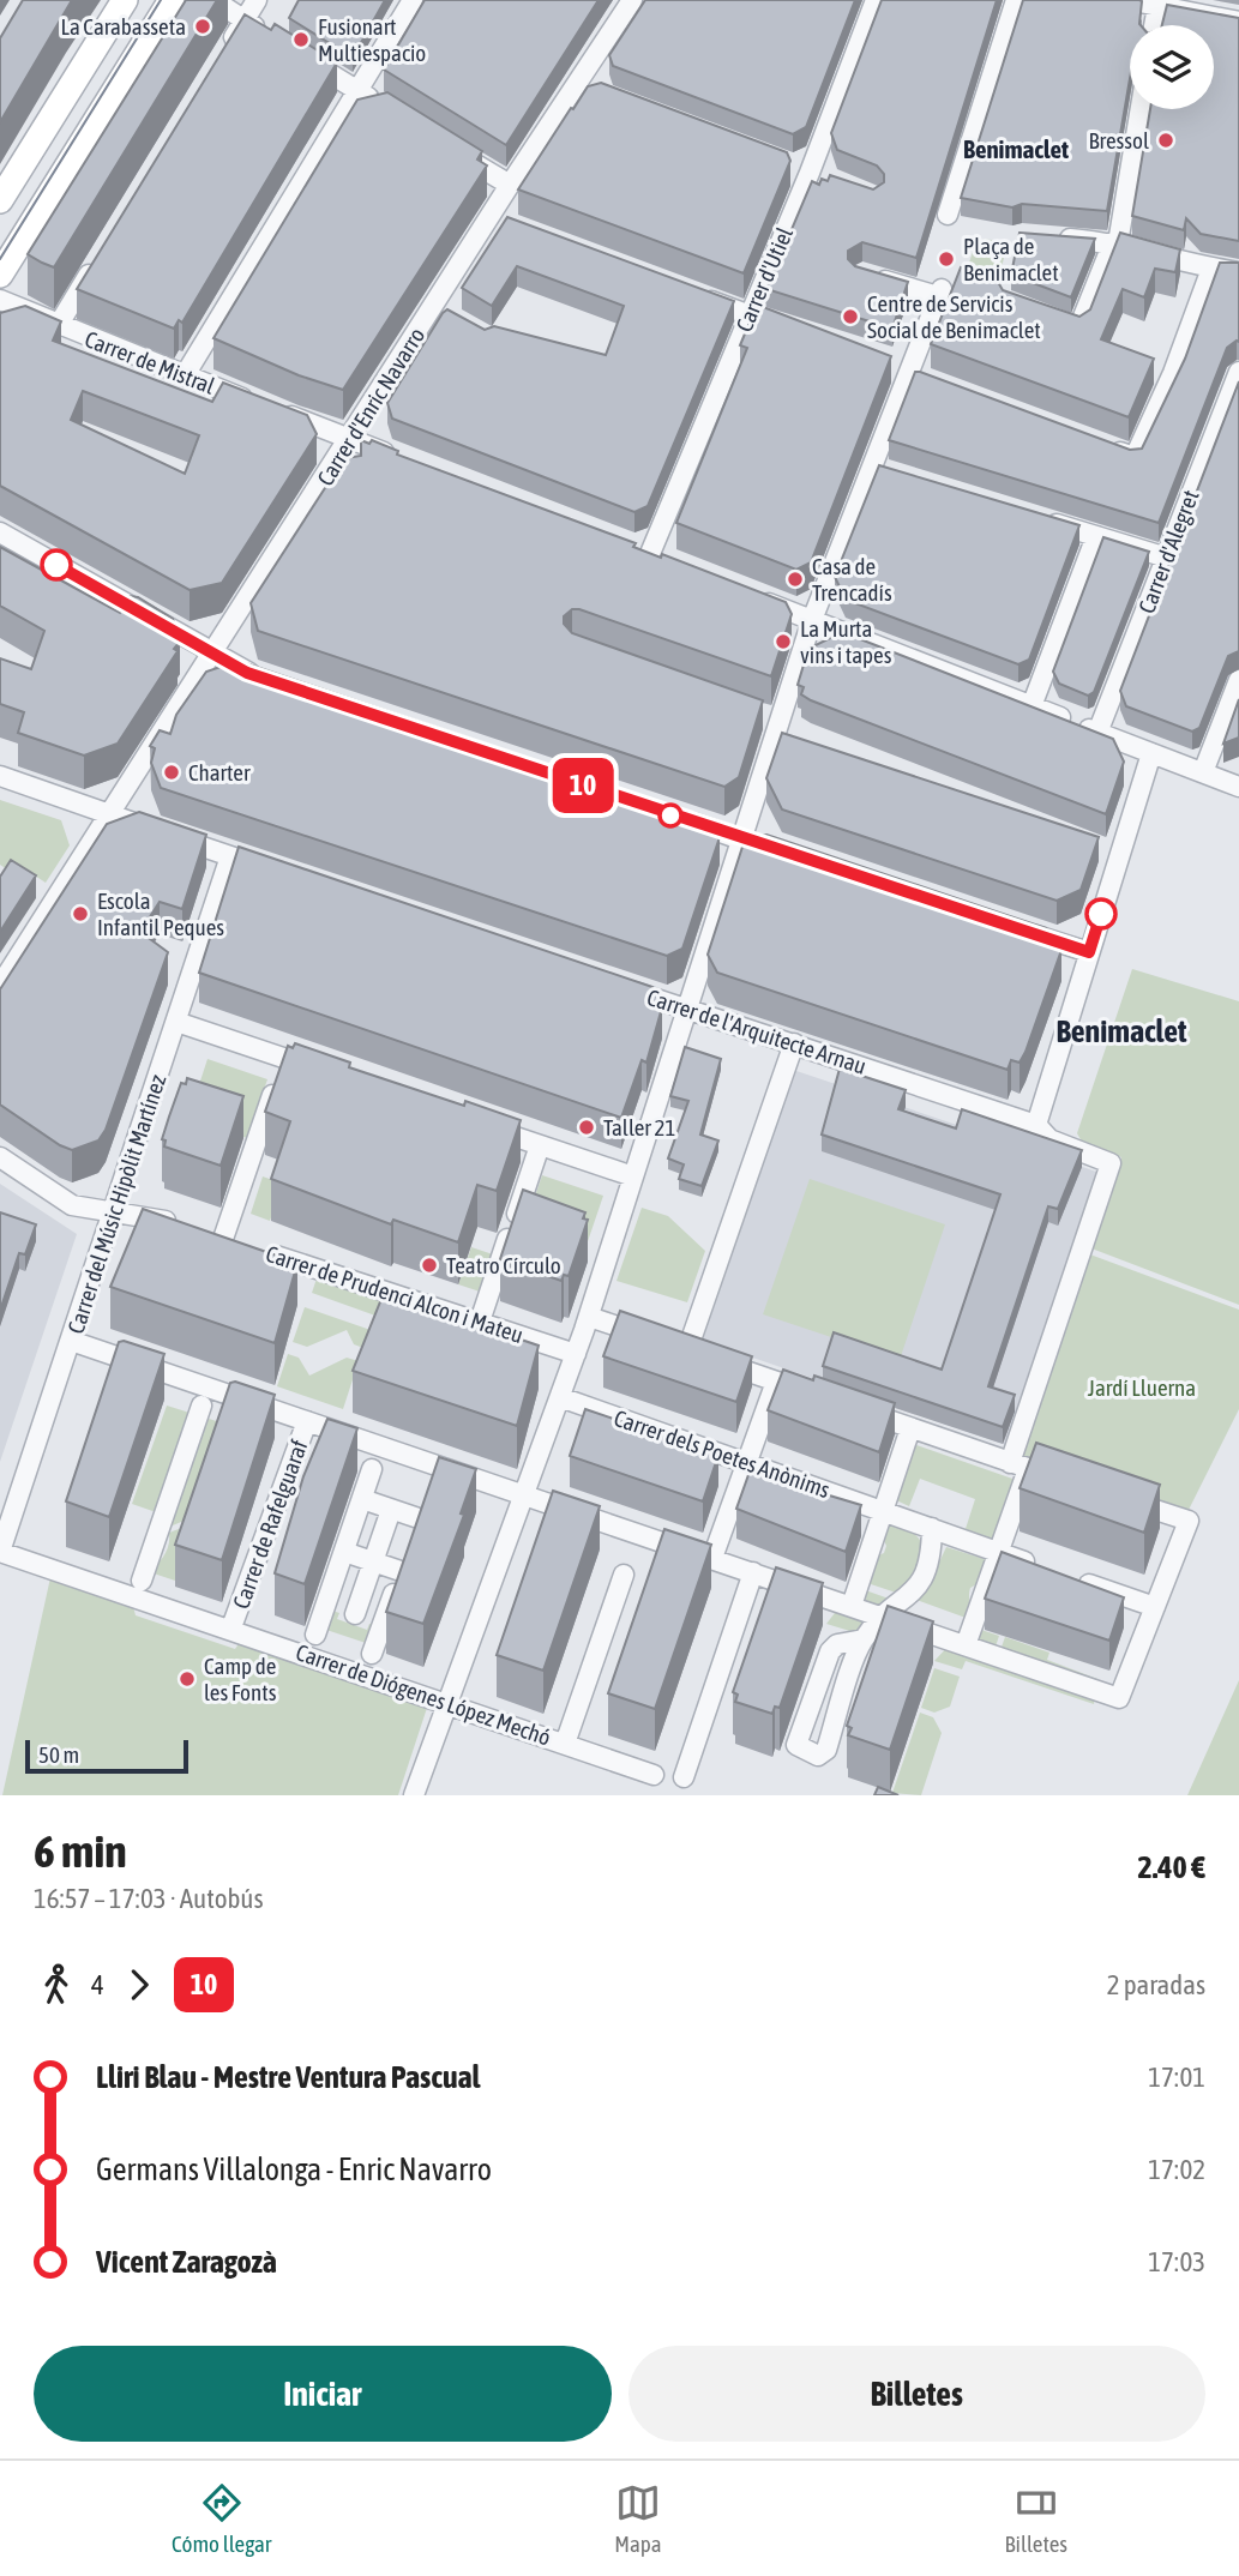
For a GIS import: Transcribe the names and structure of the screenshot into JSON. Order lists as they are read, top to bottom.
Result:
{
  "streets": {
    "street": [
      "Carrer d'Utiel",
      "Carrer de Mistral",
      "Carrer d'Enric Navarro",
      "Carrer d'Alegret",
      "Carrer de l'Arquitecte Arnau",
      "Carrer del Músic Hipòlit Martínez",
      "Carrer de Prudenci Alcon i Mateu",
      "Carrer dels Poetes Anònims",
      "Carrer de Rafelguaraf",
      "Carrer de Diógenes López Mechó"
    ]
  },
  "crossings": [
    ["Carrer de Mistral", "Carrer d'Enric Navarro"],
    ["Carrer del Músic Hipòlit Martínez", "Carrer de Prudenci Alcon i Mateu"],
    ["Carrer del Músic Hipòlit Martínez", "Carrer de Diógenes López Mechó"],
    ["Carrer de Rafelguaraf", "Carrer de Diógenes López Mechó"]
  ],
  "districts": ["Benimaclet", "Benimaclet"],
  "parks": ["Jardí Lluerna"],
  "places": [
    "La Carabasseta",
    "Fusionart Multiespacio",
    "Bressol",
    "Plaça de Benimaclet",
    "Centre de Servicis Social de Benimaclet",
    "Casa de Trencadís",
    "La Murta vins i tapes",
    "Charter",
    "Escola Infantil Peques",
    "Taller 21",
    "Teatro Círculo",
    "Camp de les Fonts"
  ],
  "lines": ["bus line 10"],
  "scale_bar": "50 m",
  "page": {
    "on_map": "10",
    "scale": "50 m",
    "heading": ["6 min", "16:57 – 17:03 · Autobús", "2.40 €"],
    "legs": ["4", "10", "2 paradas"],
    "list": [
      {
        "name": "Lliri Blau - Mestre Ventura Pascual",
        "value": "17:01"
      },
      {
        "name": "Germans Villalonga - Enric Navarro",
        "value": "17:02"
      },
      {
        "name": "Vicent Zaragozà",
        "value": "17:03"
      }
    ],
    "buttons": ["Iniciar", "Billetes"],
    "tabs": ["Cómo llegar", "Mapa", "Billetes"]
  }
}
